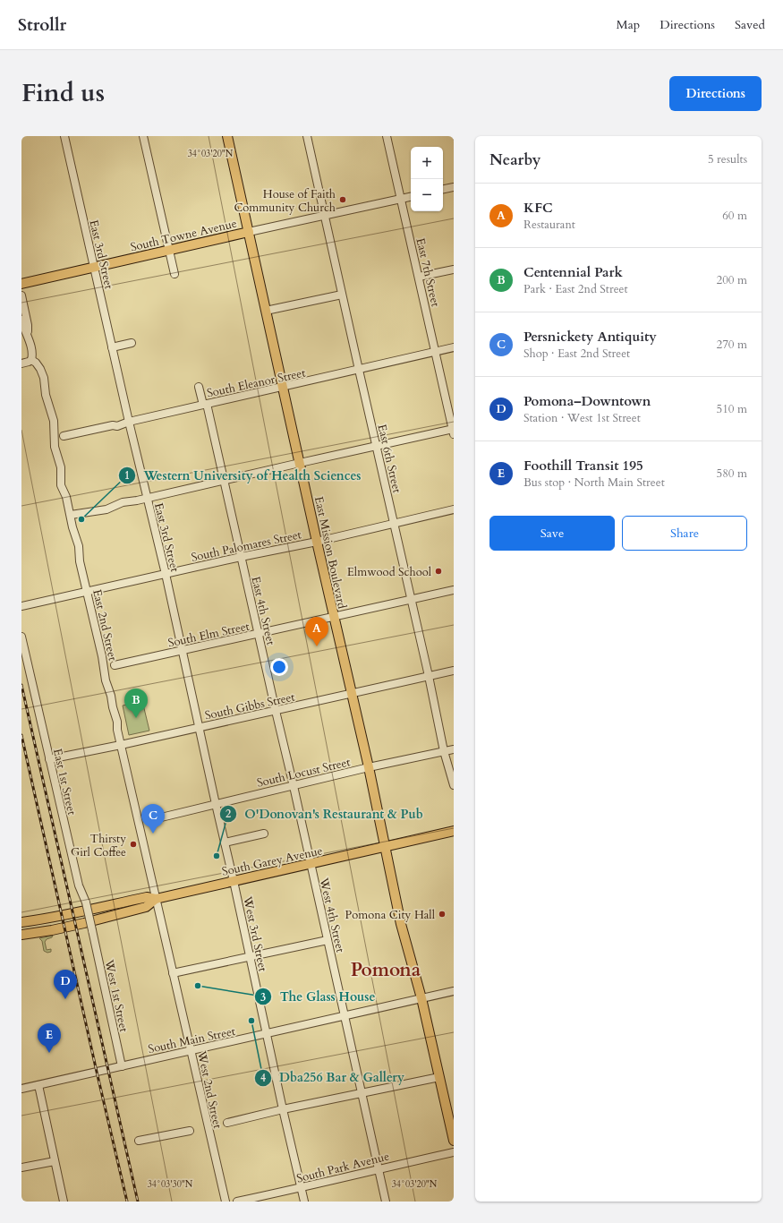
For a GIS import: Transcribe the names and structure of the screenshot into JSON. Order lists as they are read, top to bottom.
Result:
{
  "streets": {
    "main road": ["South Towne Avenue", "East Mission Boulevard", "South Garey Avenue"],
    "street": [
      "East 3rd Street",
      "East 7th Street",
      "South Eleanor Street",
      "East 6th Street",
      "South Palomares Street",
      "East 4th Street",
      "East 2nd Street",
      "South Elm Street",
      "South Gibbs Street",
      "South Locust Street",
      "East 1st Street",
      "West 4th Street",
      "West 3rd Street",
      "West 1st Street",
      "South Main Street",
      "West 2nd Street",
      "South Park Avenue"
    ]
  },
  "crossings": [
    ["South Towne Avenue", "East 3rd Street"],
    ["South Towne Avenue", "East 7th Street"],
    ["South Towne Avenue", "East 6th Street"],
    ["South Towne Avenue", "East Mission Boulevard"],
    ["East 3rd Street", "South Eleanor Street"],
    ["East 3rd Street", "South Palomares Street"],
    ["East 3rd Street", "South Elm Street"],
    ["East 3rd Street", "South Gibbs Street"],
    ["East 3rd Street", "South Locust Street"],
    ["East 3rd Street", "South Garey Avenue"],
    ["East 3rd Street", "West 3rd Street"],
    ["East 7th Street", "South Eleanor Street"],
    ["South Eleanor Street", "East 6th Street"],
    ["South Eleanor Street", "East Mission Boulevard"],
    ["South Eleanor Street", "East 4th Street"],
    ["East 6th Street", "South Palomares Street"],
    ["East 6th Street", "South Elm Street"],
    ["East 6th Street", "South Gibbs Street"],
    ["East 6th Street", "South Locust Street"],
    ["South Palomares Street", "East Mission Boulevard"],
    ["South Palomares Street", "East 4th Street"],
    ["South Palomares Street", "East 2nd Street"],
    ["East Mission Boulevard", "South Elm Street"],
    ["East Mission Boulevard", "South Gibbs Street"],
    ["East Mission Boulevard", "South Locust Street"],
    ["East Mission Boulevard", "South Garey Avenue"],
    ["East Mission Boulevard", "South Main Street"],
    ["East 4th Street", "South Elm Street"],
    ["East 4th Street", "South Gibbs Street"],
    ["East 4th Street", "South Locust Street"],
    ["East 4th Street", "South Garey Avenue"],
    ["East 4th Street", "West 4th Street"],
    ["East 2nd Street", "South Gibbs Street"],
    ["East 2nd Street", "South Garey Avenue"],
    ["East 2nd Street", "West 2nd Street"],
    ["South Gibbs Street", "East 1st Street"],
    ["East 1st Street", "West 1st Street"],
    ["South Garey Avenue", "West 4th Street"],
    ["South Garey Avenue", "West 3rd Street"],
    ["South Garey Avenue", "West 2nd Street"],
    ["West 4th Street", "South Main Street"],
    ["West 4th Street", "South Park Avenue"],
    ["West 3rd Street", "South Main Street"],
    ["West 3rd Street", "South Park Avenue"],
    ["West 1st Street", "South Main Street"],
    ["South Main Street", "West 2nd Street"]
  ],
  "districts": ["Pomona"],
  "places": [
    "House of Faith Community Church",
    "Western University of Health Sciences",
    "Elmwood School",
    "Thirsty Girl Coffee",
    "O'Donovan's Restaurant & Pub",
    "Pomona City Hall",
    "The Glass House",
    "Dba256 Bar & Gallery"
  ],
  "page": {
    "header": "Strollr",
    "nav": ["Map", "Directions", "Saved"],
    "title": "Find us",
    "buttons": [
      "Directions",
      ["Save", "Share"]
    ],
    "heading": ["Nearby", "5 results"],
    "map_buttons": ["+", "−"],
    "list": [
      {
        "mark": "A",
        "name": "KFC",
        "note": "Restaurant",
        "value": "60 m"
      },
      {
        "mark": "B",
        "name": "Centennial Park",
        "note": "Park · East 2nd Street",
        "value": "200 m"
      },
      {
        "mark": "C",
        "name": "Persnickety Antiquity",
        "note": "Shop · East 2nd Street",
        "value": "270 m"
      },
      {
        "mark": "D",
        "name": "Pomona–Downtown",
        "note": "Station · West 1st Street",
        "value": "510 m"
      },
      {
        "mark": "E",
        "name": "Foothill Transit 195",
        "note": "Bus stop · North Main Street",
        "value": "580 m"
      }
    ],
    "pins": [
      "A",
      "B",
      "C",
      "D",
      "E"
    ]
  },
  "coordinates": ["34°03'20\"N", "34°03'30\"N"]
}
